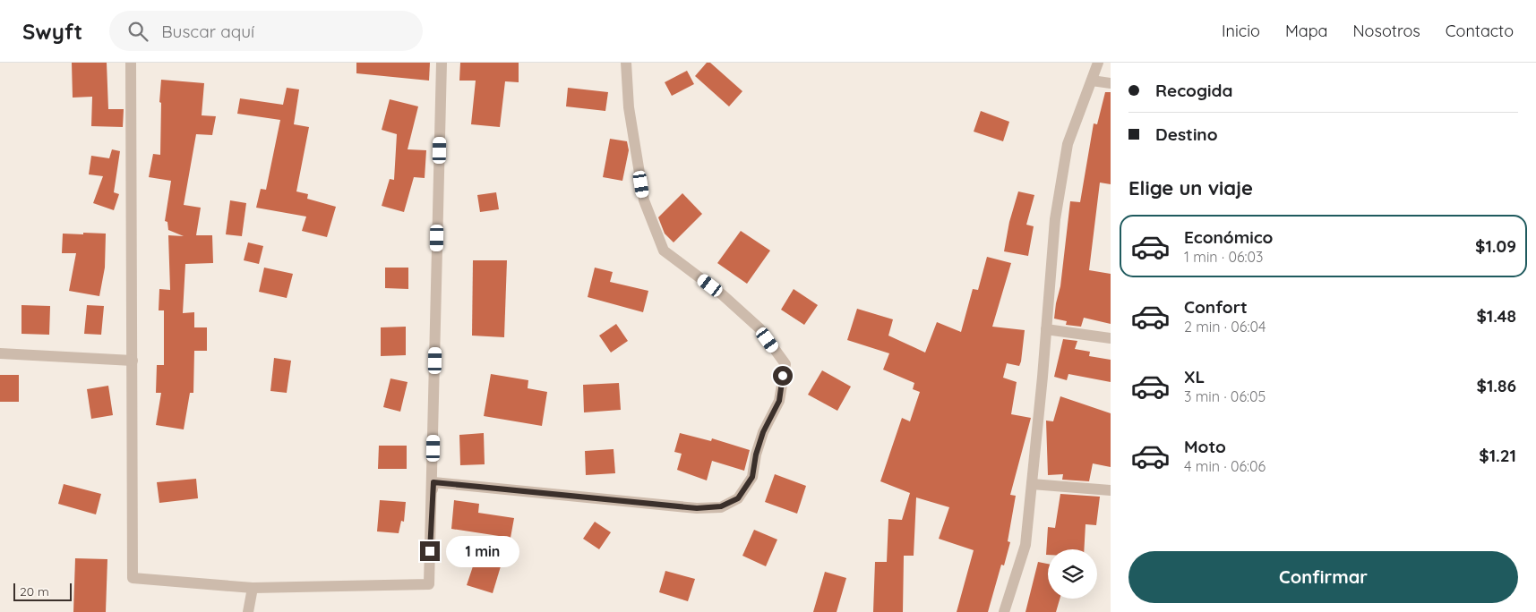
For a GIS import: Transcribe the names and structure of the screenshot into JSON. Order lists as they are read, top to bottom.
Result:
{
  "scale_bar": "20 m",
  "page": {
    "header": "Swyft",
    "search": "Buscar aquí",
    "nav": [
      "Inicio",
      "Mapa",
      "Nosotros",
      "Contacto"
    ],
    "banner": ["Recogida", "Destino"],
    "heading": "Elige un viaje",
    "list": [
      {
        "name": "Económico",
        "note": "1 min · 06:03",
        "value": "$1.09"
      },
      {
        "name": "Confort",
        "note": "2 min · 06:04",
        "value": "$1.48"
      },
      {
        "name": "XL",
        "note": "3 min · 06:05",
        "value": "$1.86"
      },
      {
        "name": "Moto",
        "note": "4 min · 06:06",
        "value": "$1.21"
      }
    ],
    "bubble": "1 min",
    "buttons": "Confirmar",
    "scale": "20 m"
  }
}
